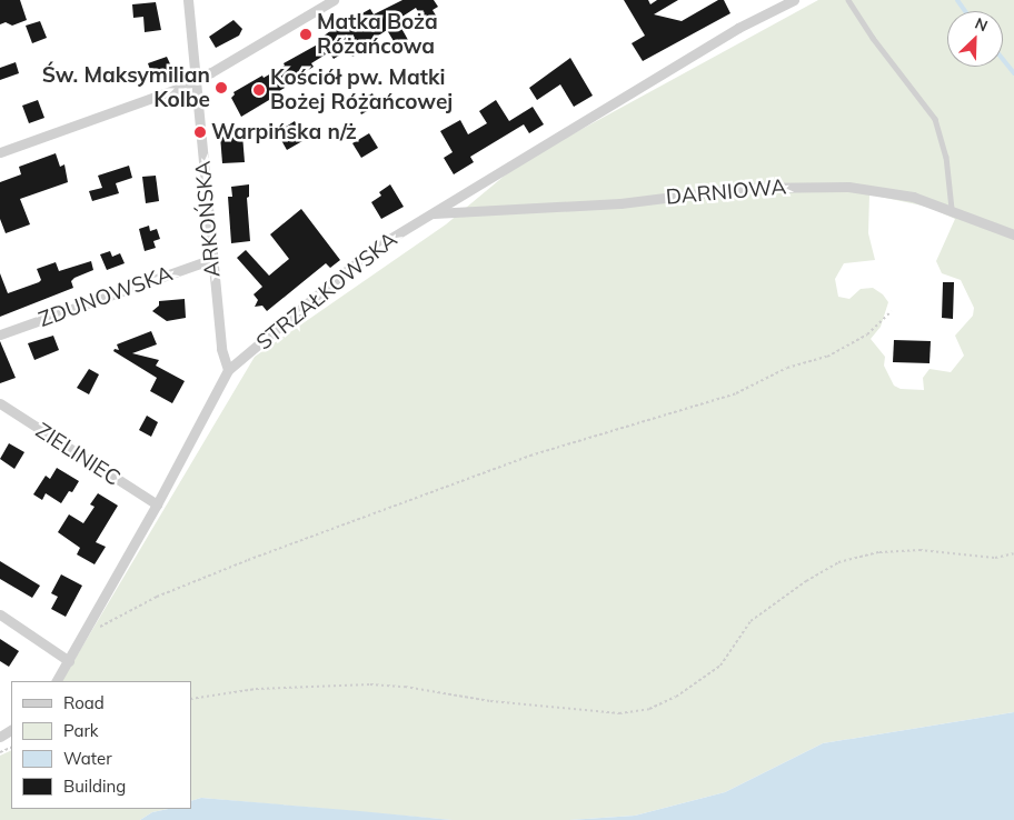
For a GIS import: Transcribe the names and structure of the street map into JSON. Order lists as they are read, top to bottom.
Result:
{
  "streets": {
    "street": [
      "DARNIOWA",
      "ARKOŃSKA",
      "STRZAŁKOWSKA",
      "ZDUNOWSKA",
      "ZIELINIEC"
    ]
  },
  "crossings": [
    ["DARNIOWA", "STRZAŁKOWSKA"],
    ["ARKOŃSKA", "STRZAŁKOWSKA"],
    ["ARKOŃSKA", "ZDUNOWSKA"],
    ["STRZAŁKOWSKA", "ZIELINIEC"]
  ],
  "places": [
    "Matka Boża Różańcowa",
    "Św. Maksymilian Kolbe",
    "Kościół pw. Matki Bożej Różańcowej",
    "Warpińska n/ż"
  ],
  "legend": [
    "Road",
    "Park",
    "Water",
    "Building"
  ],
  "north": "top right"
}
